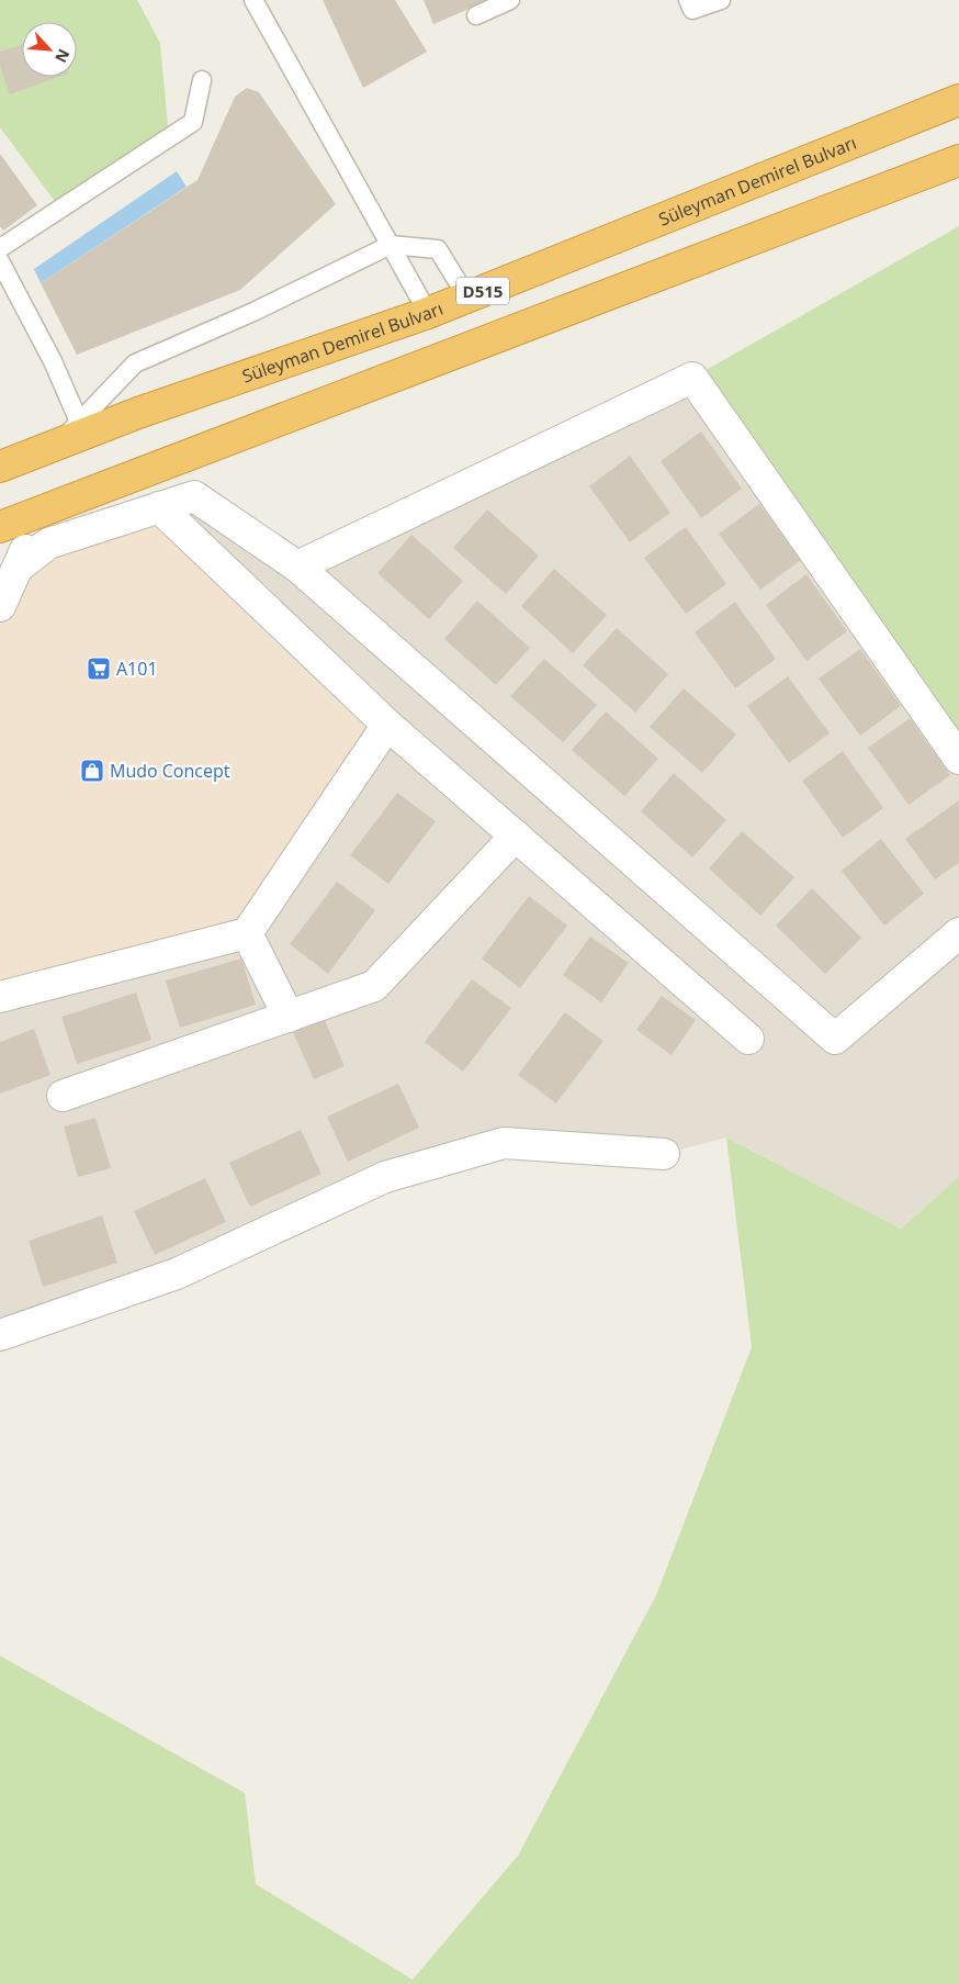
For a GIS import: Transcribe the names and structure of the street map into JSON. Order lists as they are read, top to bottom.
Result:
{
  "streets": {
    "highway": ["Süleyman Demirel Bulvarı", "D515"]
  },
  "places": {
    "supermarket": ["A101"],
    "shop": ["Mudo Concept"]
  },
  "north": "bottom right"
}
